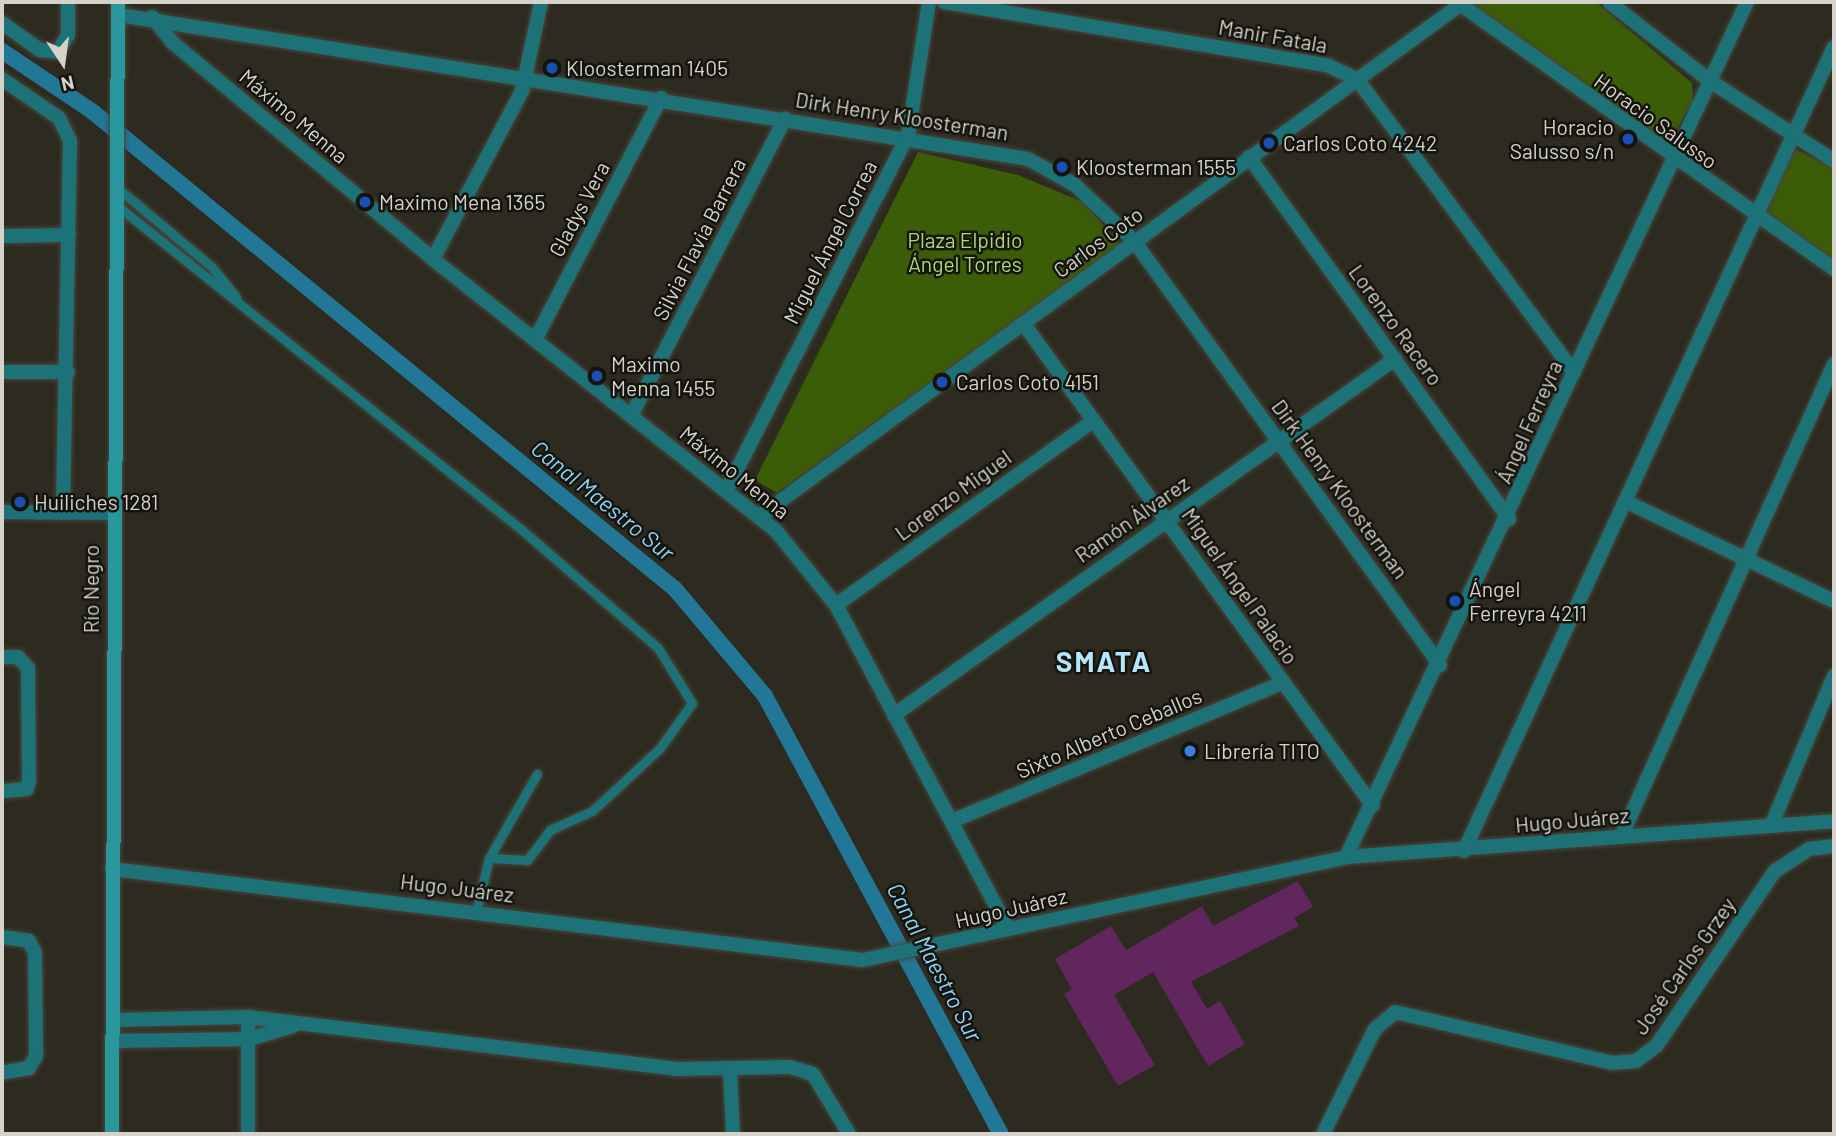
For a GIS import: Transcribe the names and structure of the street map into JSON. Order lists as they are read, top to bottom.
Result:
{
  "streets": {
    "street": [
      "Manir Fatala",
      "Máximo Menna",
      "Dirk Henry Kloosterman",
      "Horacio Salusso",
      "Gladys Vera",
      "Silvia Flavia Barrera",
      "Miguel Ángel Correa",
      "Carlos Coto",
      "Lorenzo Racero",
      "Ángel Ferreyra",
      "Lorenzo Miguel",
      "Ramón Álvarez",
      "Miguel Ángel Palacio",
      "Río Negro",
      "Sixto Alberto Ceballos",
      "Hugo Juárez",
      "José Carlos Grzey"
    ]
  },
  "crossings": [
    ["Manir Fatala", "Carlos Coto"],
    ["Máximo Menna", "Dirk Henry Kloosterman"],
    ["Máximo Menna", "Gladys Vera"],
    ["Máximo Menna", "Silvia Flavia Barrera"],
    ["Máximo Menna", "Miguel Ángel Correa"],
    ["Máximo Menna", "Carlos Coto"],
    ["Máximo Menna", "Lorenzo Miguel"],
    ["Máximo Menna", "Ramón Álvarez"],
    ["Máximo Menna", "Sixto Alberto Ceballos"],
    ["Máximo Menna", "Hugo Juárez"],
    ["Dirk Henry Kloosterman", "Gladys Vera"],
    ["Dirk Henry Kloosterman", "Silvia Flavia Barrera"],
    ["Dirk Henry Kloosterman", "Miguel Ángel Correa"],
    ["Dirk Henry Kloosterman", "Carlos Coto"],
    ["Dirk Henry Kloosterman", "Ángel Ferreyra"],
    ["Dirk Henry Kloosterman", "Ramón Álvarez"],
    ["Dirk Henry Kloosterman", "Río Negro"],
    ["Horacio Salusso", "Carlos Coto"],
    ["Horacio Salusso", "Ángel Ferreyra"],
    ["Carlos Coto", "Lorenzo Racero"],
    ["Carlos Coto", "Miguel Ángel Palacio"],
    ["Lorenzo Racero", "Ángel Ferreyra"],
    ["Lorenzo Racero", "Ramón Álvarez"],
    ["Ángel Ferreyra", "Miguel Ángel Palacio"],
    ["Ángel Ferreyra", "Hugo Juárez"],
    ["Lorenzo Miguel", "Miguel Ángel Palacio"],
    ["Ramón Álvarez", "Miguel Ángel Palacio"],
    ["Miguel Ángel Palacio", "Sixto Alberto Ceballos"],
    ["Río Negro", "Hugo Juárez"]
  ],
  "districts": ["SMATA"],
  "water": ["Canal Maestro Sur"],
  "parks": ["Plaza Elpidio Ángel Torres"],
  "places": [
    "Kloosterman 1405",
    "Horacio Salusso s/n",
    "Carlos Coto 4242",
    "Kloosterman 1555",
    "Maximo Mena 1365",
    "Maximo Menna 1455",
    "Carlos Coto 4151",
    "Huiliches 1281",
    "Ángel Ferreyra 4211",
    "Librería TITO"
  ],
  "north": "bottom"
}
